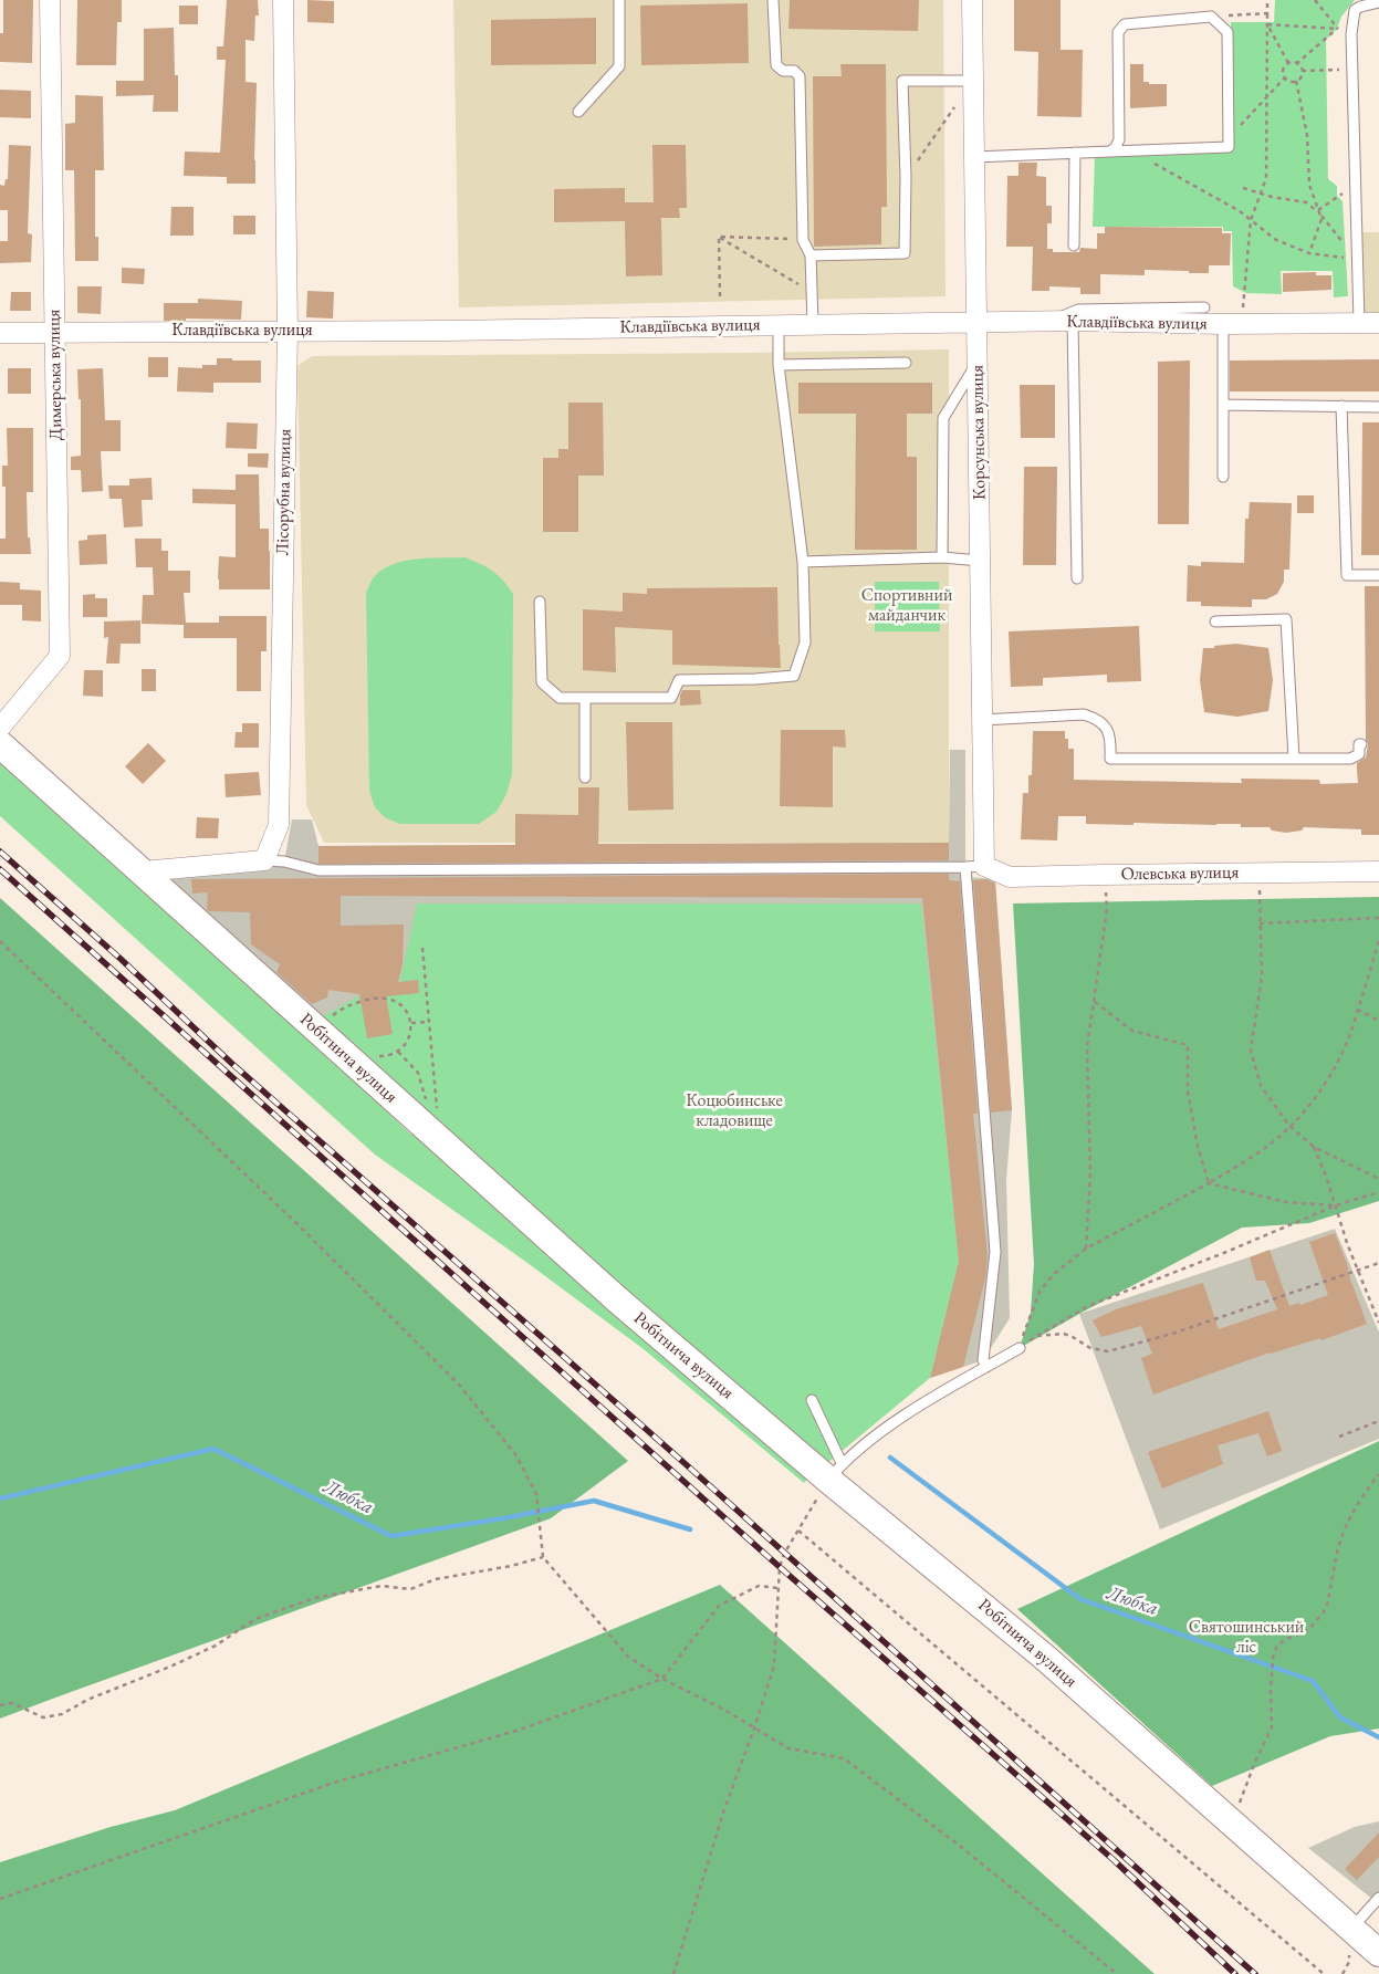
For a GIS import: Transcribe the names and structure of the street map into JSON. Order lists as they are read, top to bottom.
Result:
{
  "streets": {
    "street": [
      "Клавдіївська вулиця",
      "Димерська вулиця",
      "Корсунська вулиця",
      "Лісорубна вулиця",
      "Олевська вулиця",
      "Робітнича вулиця"
    ]
  },
  "crossings": [
    ["Клавдіївська вулиця", "Димерська вулиця"],
    ["Клавдіївська вулиця", "Корсунська вулиця"],
    ["Клавдіївська вулиця", "Лісорубна вулиця"],
    ["Корсунська вулиця", "Олевська вулиця"]
  ],
  "water": ["Любка"],
  "parks": ["Спортивний майданчик", "Коцюбинське кладовище", "Святошинський ліс"]
}
